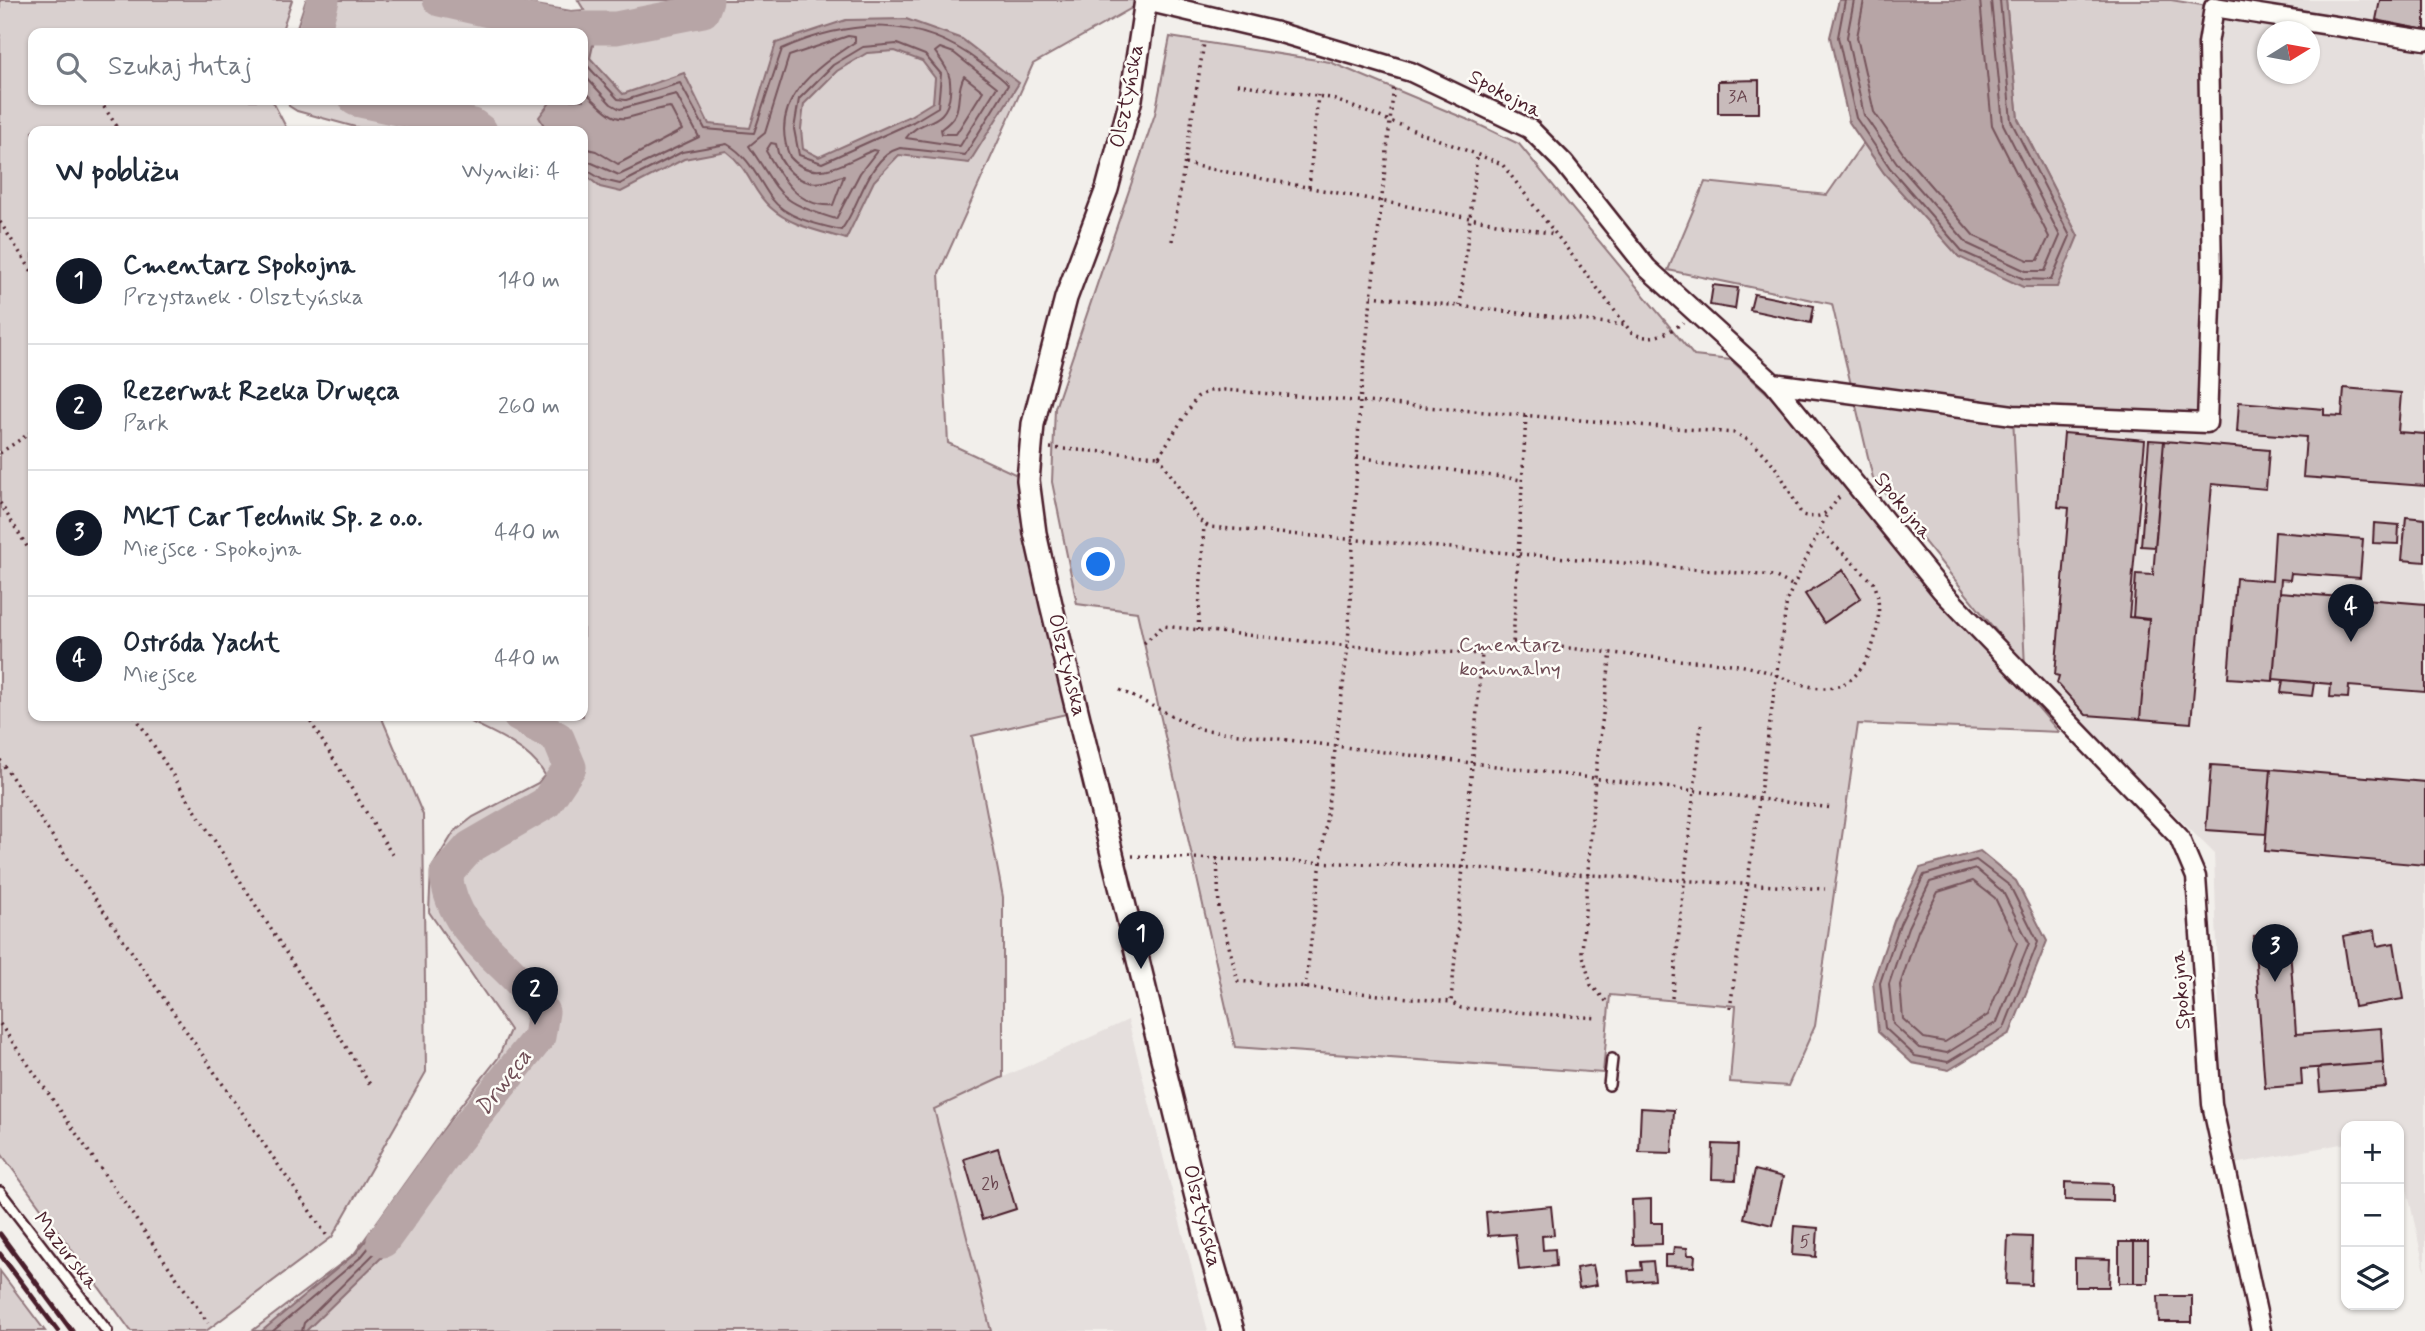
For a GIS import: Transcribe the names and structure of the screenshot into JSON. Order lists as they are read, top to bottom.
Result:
{
  "streets": {
    "street": ["Spokojna", "Olsztyńska"],
    "lane": ["Mazurska"]
  },
  "crossings": [
    ["Spokojna", "Olsztyńska"]
  ],
  "water": ["Drwęca"],
  "parks": ["Cmentarz komunalny"],
  "house_numbers": ["3A", "2b", "5"],
  "north": "right",
  "page": {
    "search": "Szukaj tutaj",
    "heading": ["W pobliżu", "Wyniki: 4"],
    "list": [
      {
        "mark": "1",
        "name": "Cmentarz Spokojna",
        "note": "Przystanek · Olsztyńska",
        "value": "140 m"
      },
      {
        "mark": "2",
        "name": "Rezerwat Rzeka Drwęca",
        "note": "Park",
        "value": "260 m"
      },
      {
        "mark": "3",
        "name": "MKT Car Technik Sp. z o.o.",
        "note": "Miejsce · Spokojna",
        "value": "440 m"
      },
      {
        "mark": "4",
        "name": "Ostróda Yacht",
        "note": "Miejsce",
        "value": "440 m"
      }
    ],
    "pins": [
      "4",
      "1",
      "3",
      "2"
    ],
    "map_buttons": ["+", "−"]
  }
}
